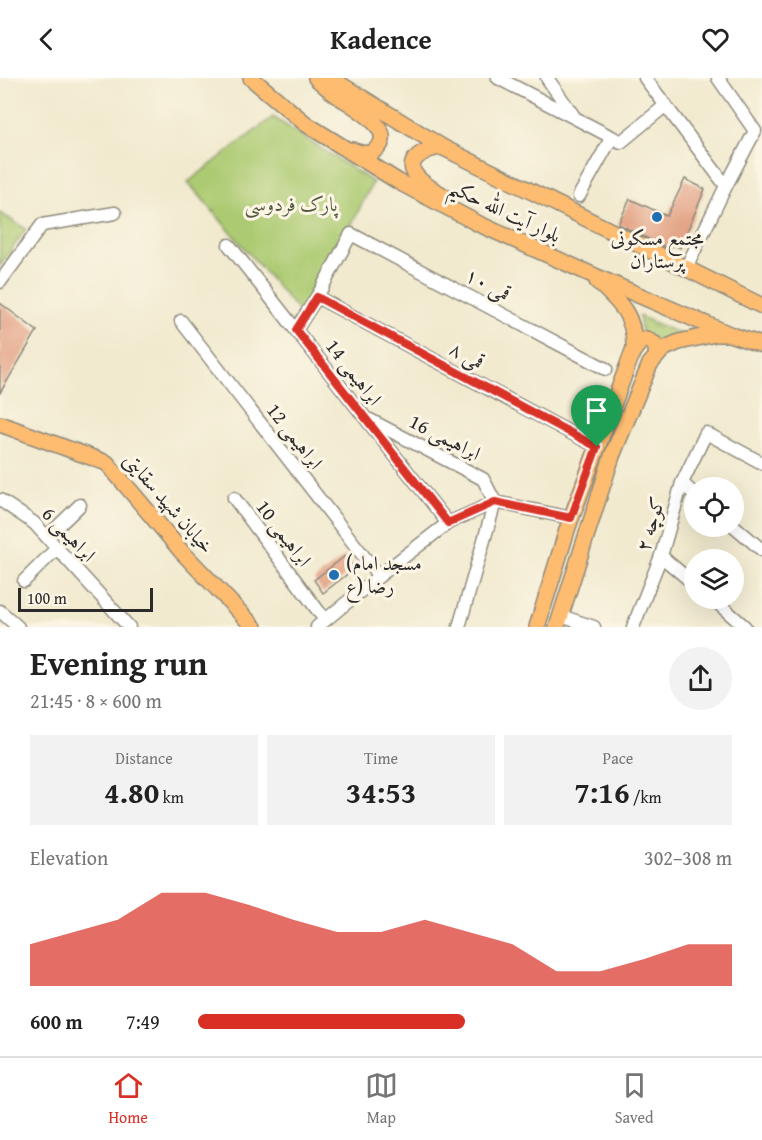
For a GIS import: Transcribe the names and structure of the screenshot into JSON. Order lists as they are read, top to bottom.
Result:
{
  "streets": {
    "main road": ["بلوار آیت الله حکیم", "خیابان شهید سقایتی"],
    "street": [
      "قمی ۱۰",
      "قمی ۸",
      "ابراهیمی 14",
      "ابراهیمی 12",
      "ابراهیمی 16",
      "کوچه ۲",
      "ابراهیمی 10",
      "ابراهیمی 6"
    ]
  },
  "crossings": [
    ["قمی ۱۰", "قمی ۸"],
    ["ابراهیمی 14", "ابراهیمی 16"]
  ],
  "parks": ["پارک فردوسی"],
  "places": ["مجتمع مسکونی پرستاران", "(مسجد امام رضا (ع"],
  "scale_bar": "100 m",
  "page": {
    "header": "Kadence",
    "scale": "100 m",
    "heading": ["Evening run", "21:45 · 8 × 600 m"],
    "stats": [
      ["Distance", "4.80 km"],
      ["Time", "34:53"],
      ["Pace", "7:16 /km"]
    ],
    "chart": ["Elevation", "302–308 m"],
    "list": [
      {
        "name": "600 m",
        "note": "7:49"
      }
    ],
    "tabs": ["Home", "Map", "Saved"]
  }
}
